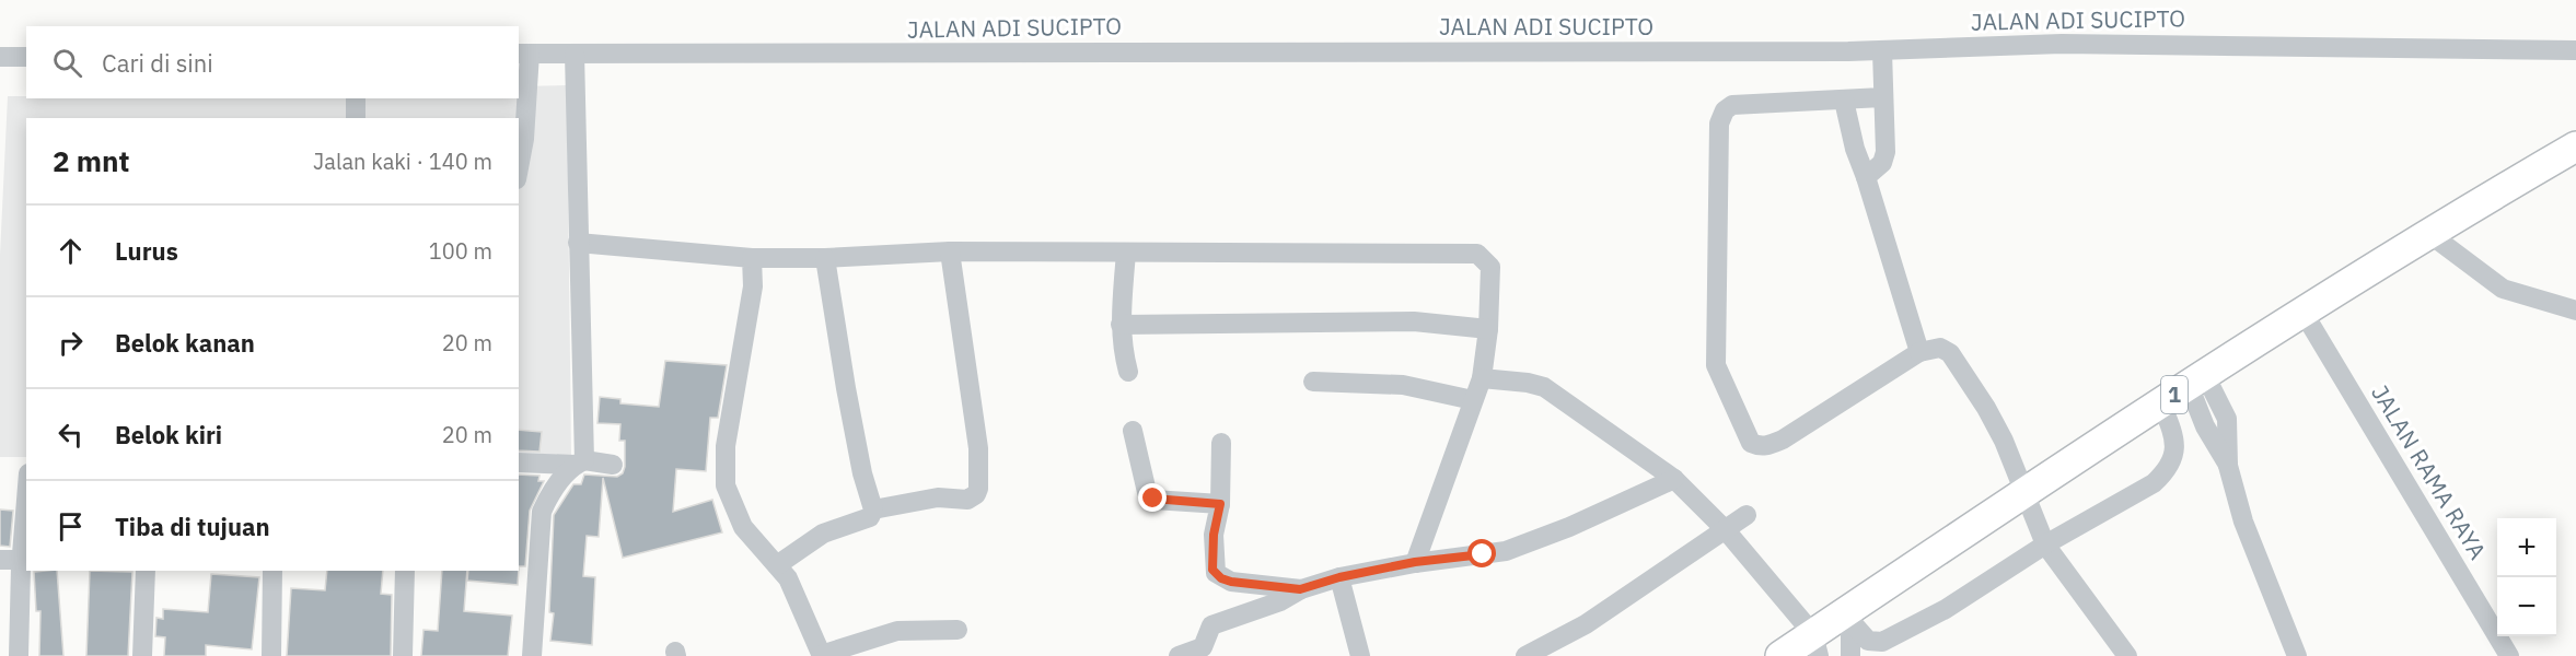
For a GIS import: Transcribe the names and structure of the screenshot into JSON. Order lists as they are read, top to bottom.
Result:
{
  "streets": {
    "highway": ["1"],
    "street": ["JALAN ADI SUCIPTO", "JALAN RAMA RAYA"]
  },
  "crossings": [
    ["1", "JALAN RAMA RAYA"]
  ],
  "page": {
    "search": "Cari di sini",
    "heading": ["2 mnt", "Jalan kaki · 140 m"],
    "list": [
      ["Lurus", "100 m"],
      ["Belok kanan", "20 m"],
      ["Belok kiri", "20 m"],
      "Tiba di tujuan"
    ],
    "map_buttons": ["+", "−"]
  }
}
